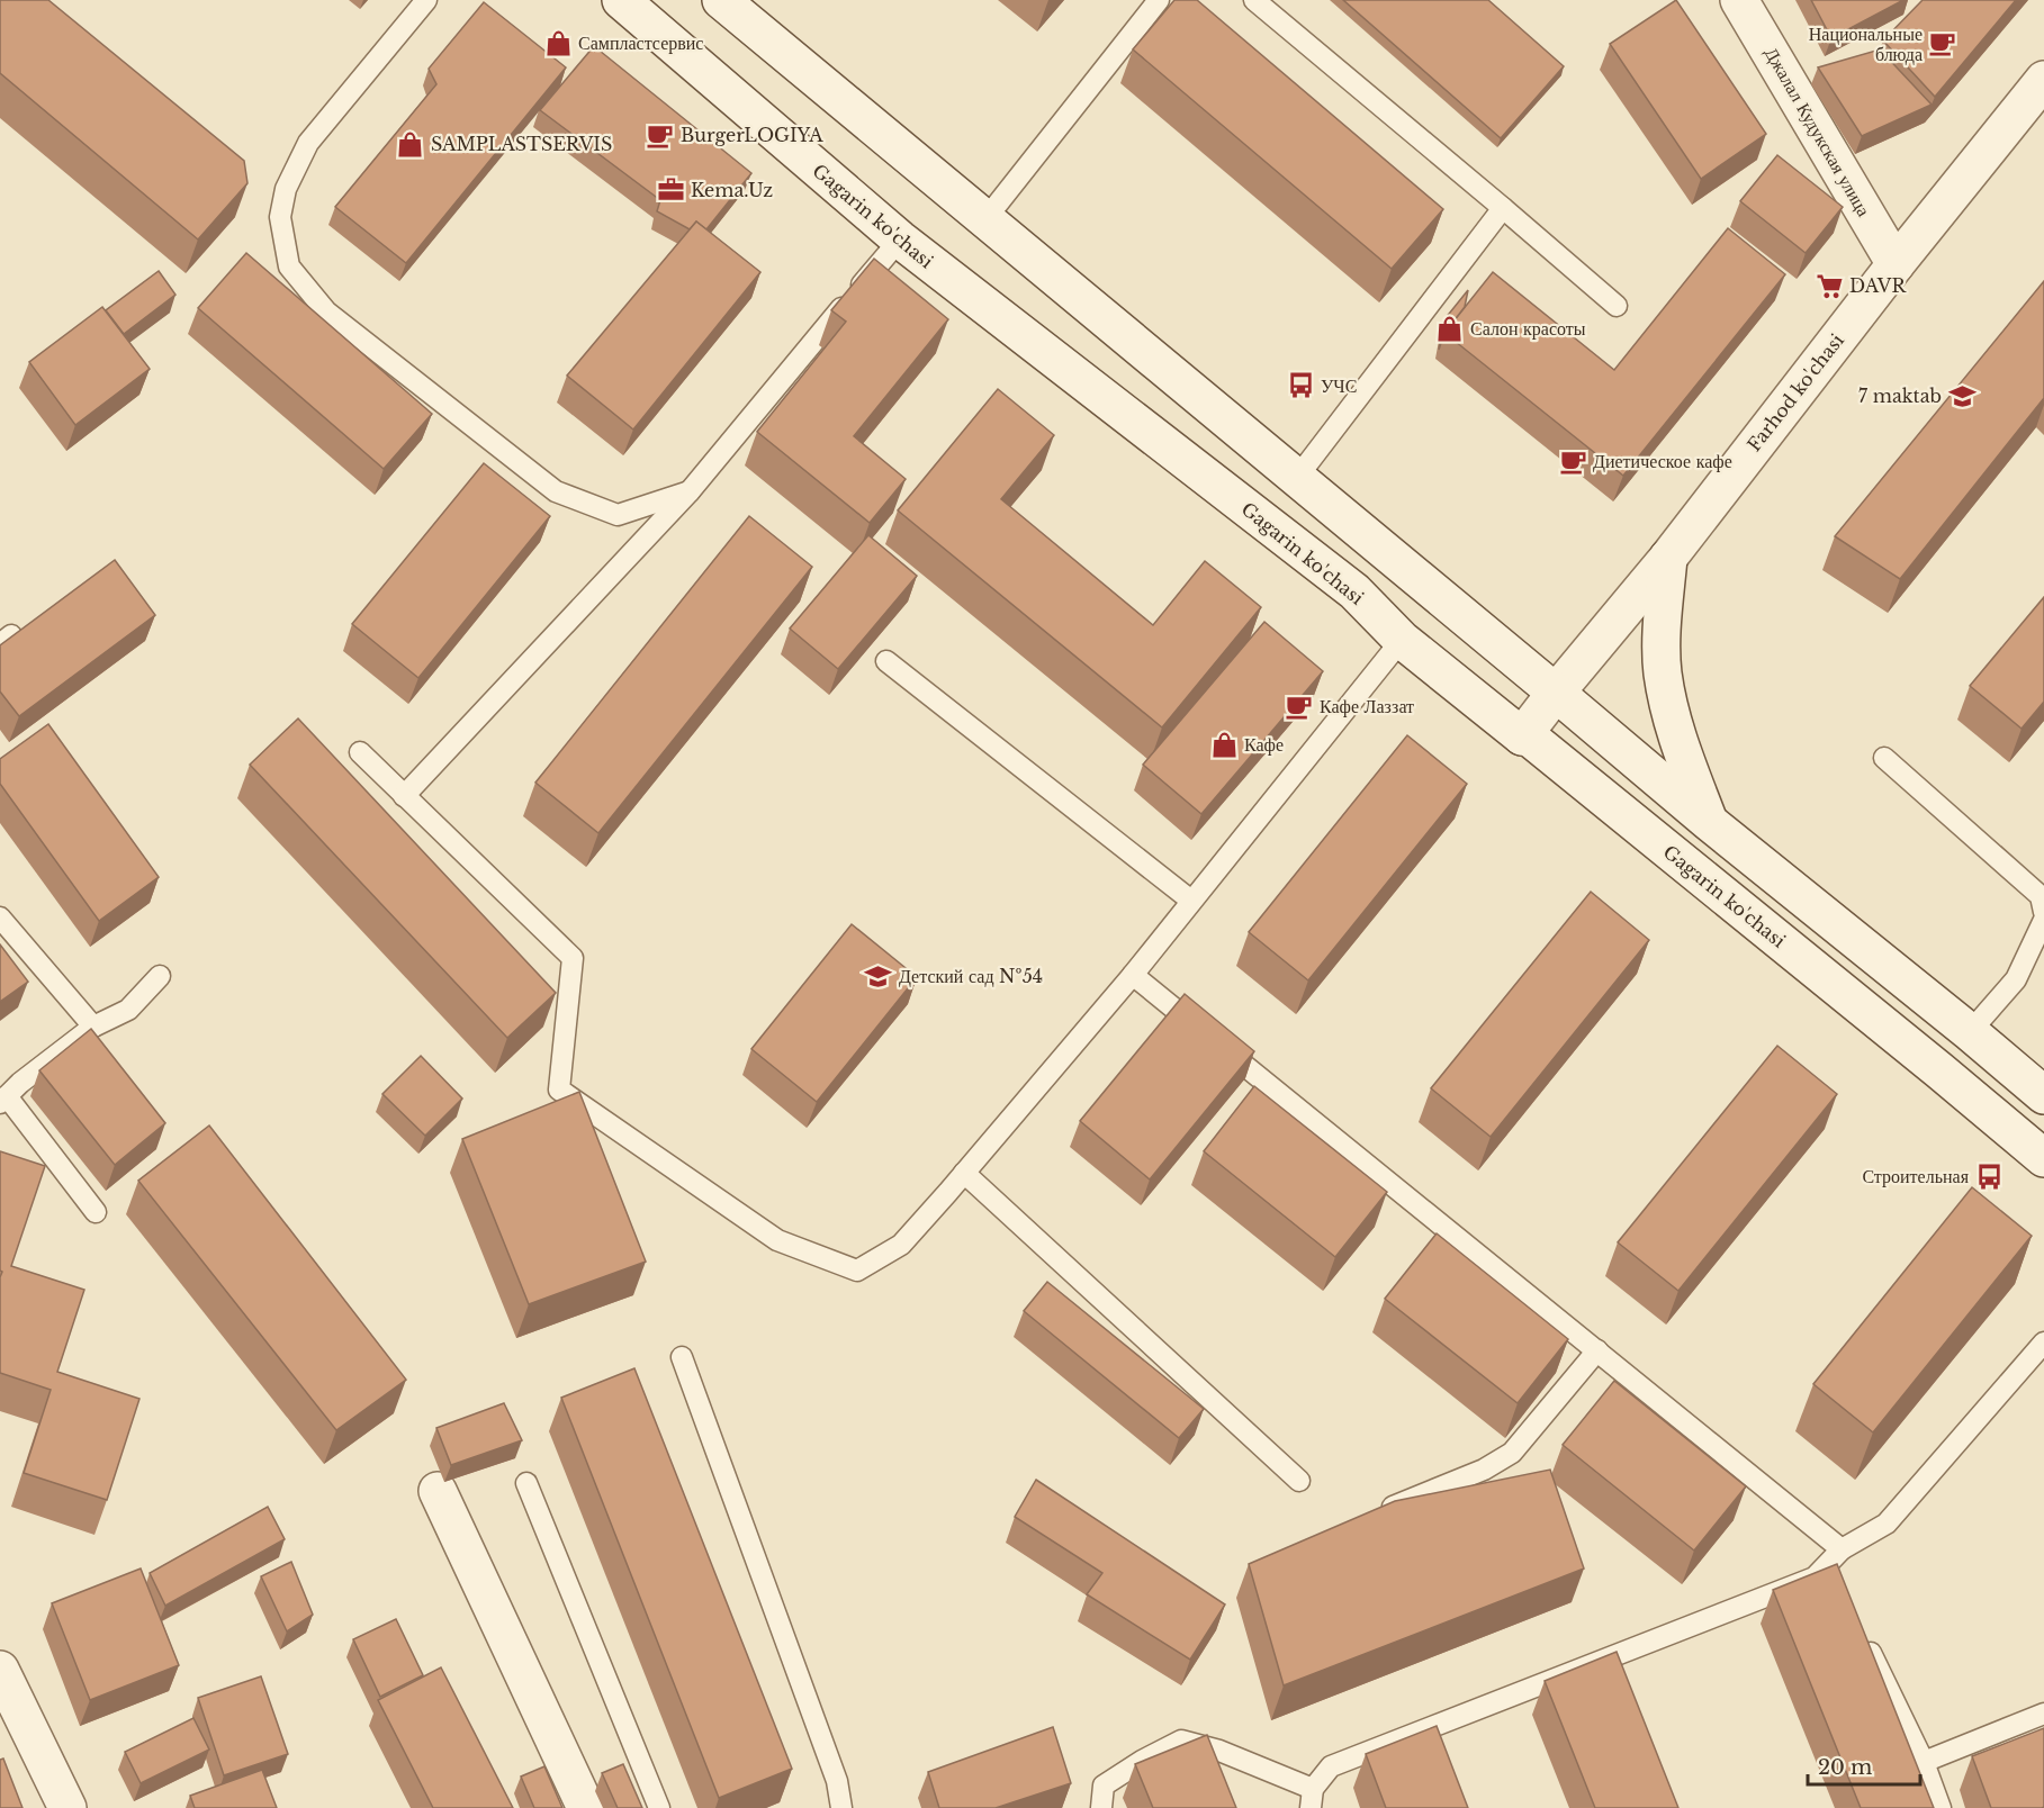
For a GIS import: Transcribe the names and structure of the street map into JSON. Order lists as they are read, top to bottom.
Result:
{
  "streets": {
    "main road": ["Джалал Кудукская улица", "Gagarin ko'chasi", "Farhod ko'chasi"]
  },
  "crossings": [
    ["Джалал Кудукская улица", "Farhod ko'chasi"],
    ["Gagarin ko'chasi", "Farhod ko'chasi"]
  ],
  "places": {
    "shop": [
      "Сампластсервис",
      "SAMPLASTSERVIS",
      "Салон красоты",
      "Кафе"
    ],
    "cafe": [
      "Национальные блюда",
      "BurgerLOGIYA",
      "Диетическое кафе",
      "Кафе Лаззат"
    ],
    "office": ["Kema.Uz"],
    "supermarket": ["DAVR"],
    "bus stop": ["УЧС", "Строительная"],
    "school or university": ["7 maktab", "Детский сад №54"]
  },
  "scale_bar": "20 m"
}
